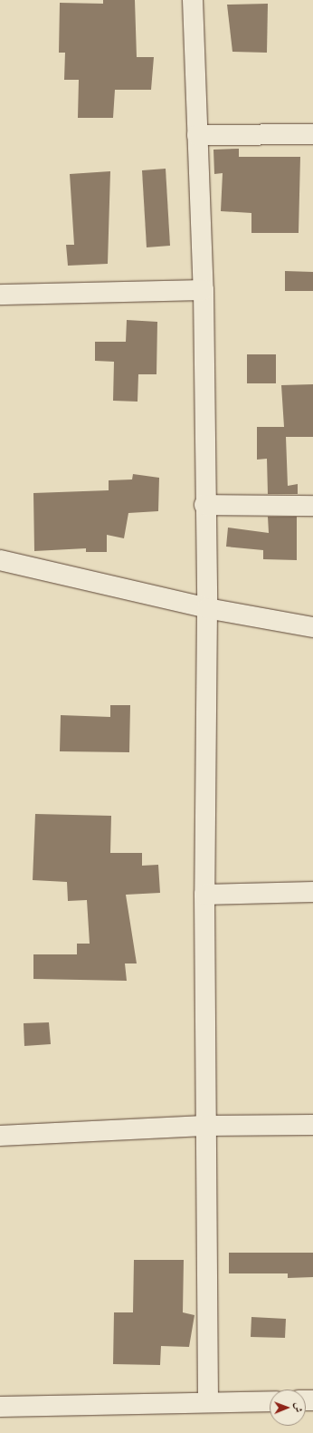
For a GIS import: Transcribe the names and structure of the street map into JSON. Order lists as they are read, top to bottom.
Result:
{
  "north": "right"
}
